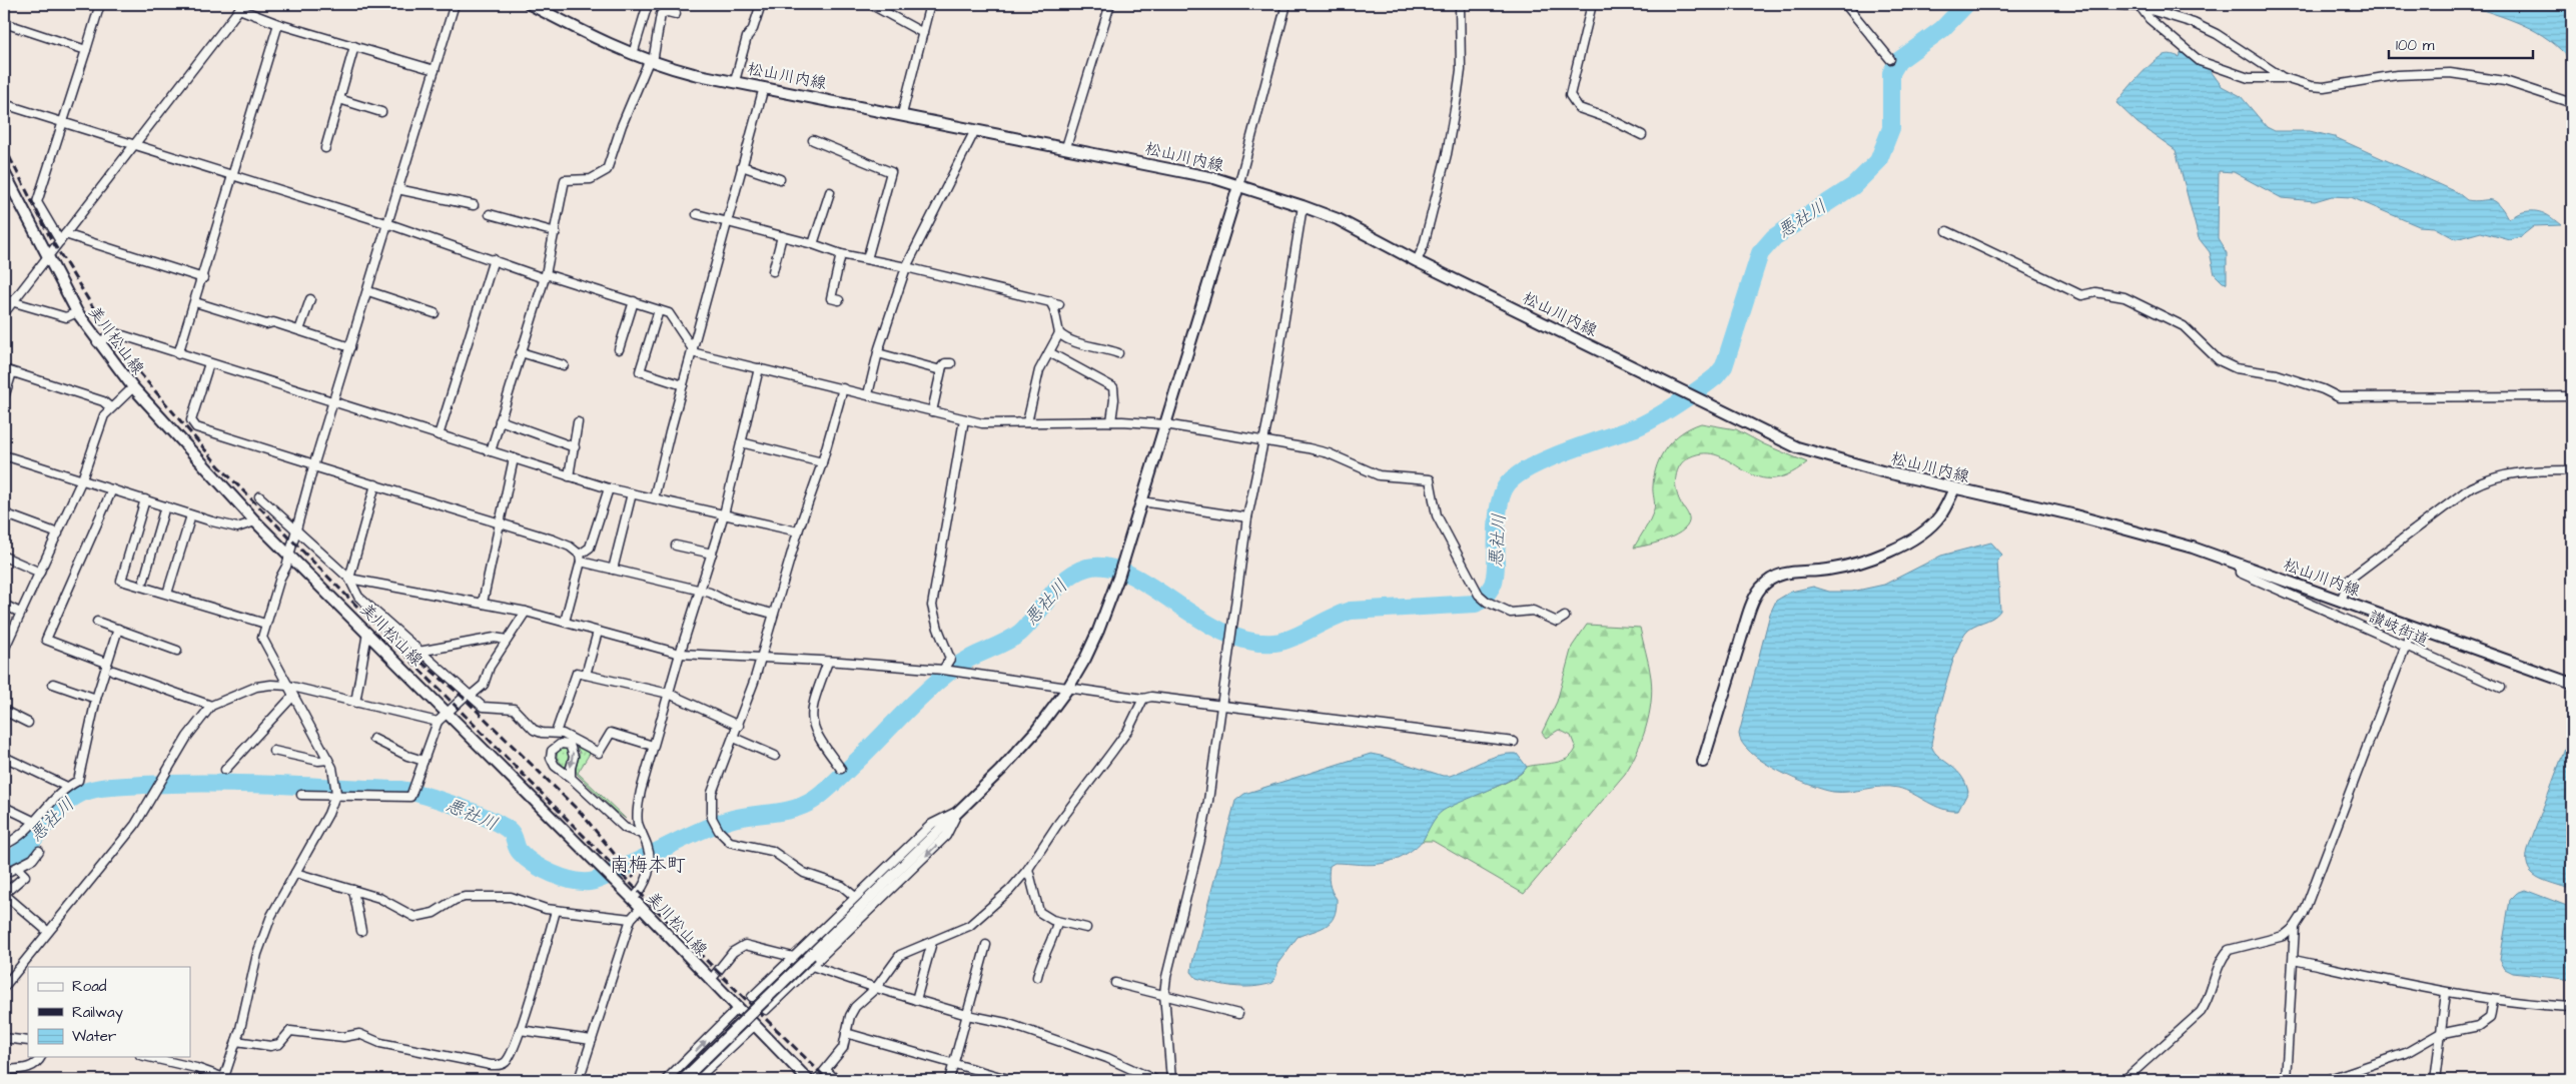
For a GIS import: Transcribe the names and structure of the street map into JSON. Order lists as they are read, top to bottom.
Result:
{
  "streets": {
    "main road": ["松山川内線", "美川松山線"],
    "street": ["讃岐街道"]
  },
  "crossings": [
    ["松山川内線", "讃岐街道"]
  ],
  "districts": ["南梅本町"],
  "water": ["悪社川"],
  "legend": ["Road", "Railway", "Water"],
  "scale_bar": "100 m"
}
